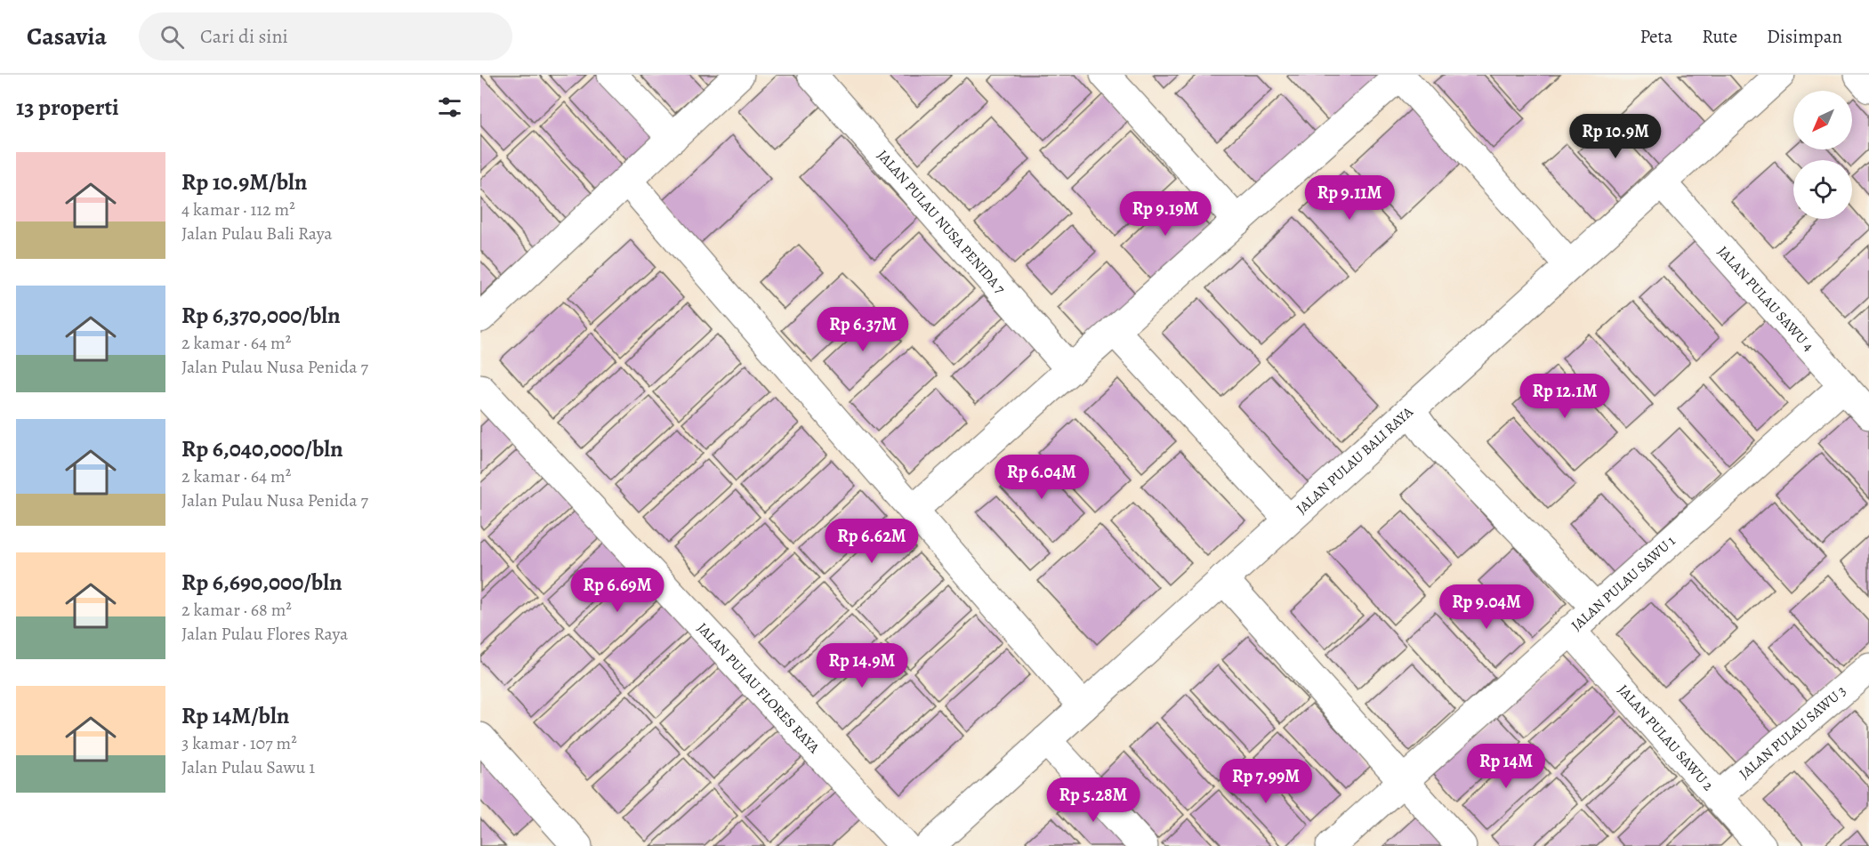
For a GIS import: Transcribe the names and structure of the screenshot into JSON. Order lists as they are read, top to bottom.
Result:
{
  "streets": {
    "street": [
      "JALAN PULAU NUSA PENIDA 7",
      "JALAN PULAU SAWU 4",
      "JALAN PULAU BALI RAYA",
      "JALAN PULAU SAWU 1",
      "JALAN PULAU FLORES RAYA",
      "JALAN PULAU SAWU 3",
      "JALAN PULAU SAWU 2"
    ]
  },
  "crossings": [
    ["JALAN PULAU SAWU 4", "JALAN PULAU BALI RAYA"],
    ["JALAN PULAU SAWU 4", "JALAN PULAU SAWU 1"],
    ["JALAN PULAU SAWU 1", "JALAN PULAU SAWU 2"],
    ["JALAN PULAU SAWU 3", "JALAN PULAU SAWU 2"]
  ],
  "north": "bottom left",
  "page": {
    "header": "Casavia",
    "search": "Cari di sini",
    "nav": ["Peta", "Rute", "Disimpan"],
    "heading": "13 properti",
    "price": [
      "Rp 10.9M",
      "Rp 9.11M",
      "Rp 9.19M",
      "Rp 6.37M",
      "Rp 12.1M",
      "Rp 6.04M",
      "Rp 6.62M",
      "Rp 6.69M",
      "Rp 9.04M",
      "Rp 14.9M",
      "Rp 14M",
      "Rp 7.99M",
      "Rp 5.28M"
    ],
    "list": [
      {
        "name": "Rp 10.9M/bln",
        "note": "4 kamar · 112 m² · Jalan Pulau Bali Raya"
      },
      {
        "name": "Rp 6,370,000/bln",
        "note": "2 kamar · 64 m² · Jalan Pulau Nusa Penida 7"
      },
      {
        "name": "Rp 6,040,000/bln",
        "note": "2 kamar · 64 m² · Jalan Pulau Nusa Penida 7"
      },
      {
        "name": "Rp 6,690,000/bln",
        "note": "2 kamar · 68 m² · Jalan Pulau Flores Raya"
      },
      {
        "name": "Rp 14M/bln",
        "note": "3 kamar · 107 m² · Jalan Pulau Sawu 1"
      }
    ]
  }
}
